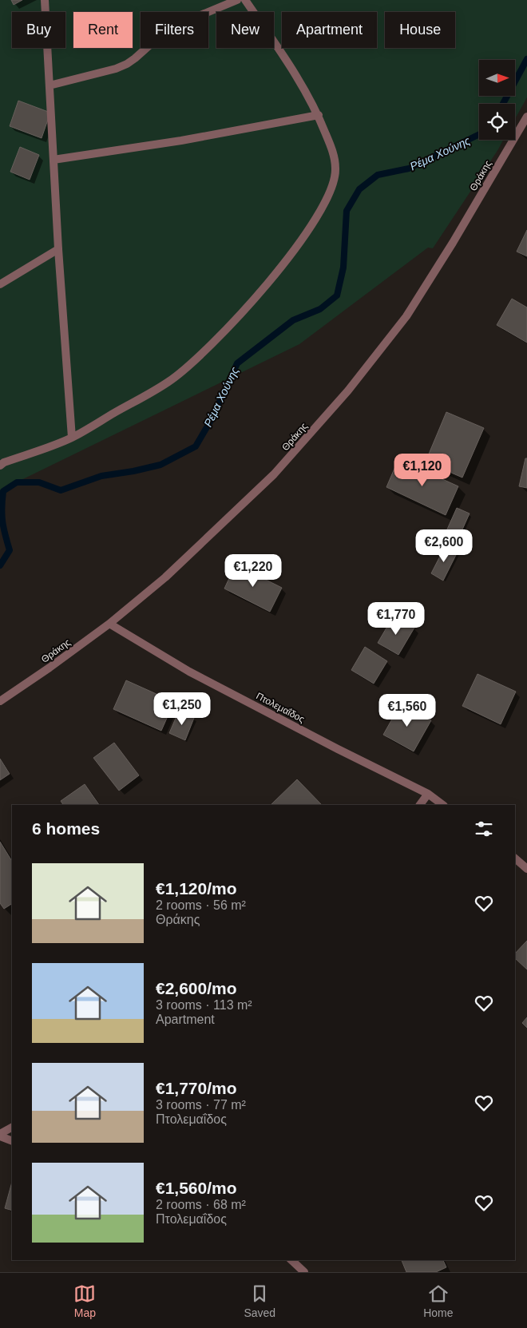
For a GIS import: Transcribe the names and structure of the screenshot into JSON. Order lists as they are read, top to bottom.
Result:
{
  "streets": {
    "street": ["Θράκης", "Πτολεμαΐδος"]
  },
  "crossings": [
    ["Θράκης", "Πτολεμαΐδος"]
  ],
  "water": ["Ρέμα Χούνης"],
  "north": "right",
  "page": {
    "chip": [
      "Buy",
      "Rent",
      "Filters",
      "New",
      "Apartment",
      "House"
    ],
    "price": [
      "€1,120",
      "€2,600",
      "€1,220",
      "€1,770",
      "€1,250",
      "€1,560"
    ],
    "heading": "6 homes",
    "list": [
      {
        "name": "€1,120/mo",
        "note": "2 rooms · 56 m² · Θράκης"
      },
      {
        "name": "€2,600/mo",
        "note": "3 rooms · 113 m² · Apartment"
      },
      {
        "name": "€1,770/mo",
        "note": "3 rooms · 77 m² · Πτολεμαΐδος"
      },
      {
        "name": "€1,560/mo",
        "note": "2 rooms · 68 m² · Πτολεμαΐδος"
      }
    ],
    "tabs": ["Map", "Saved", "Home"]
  }
}
